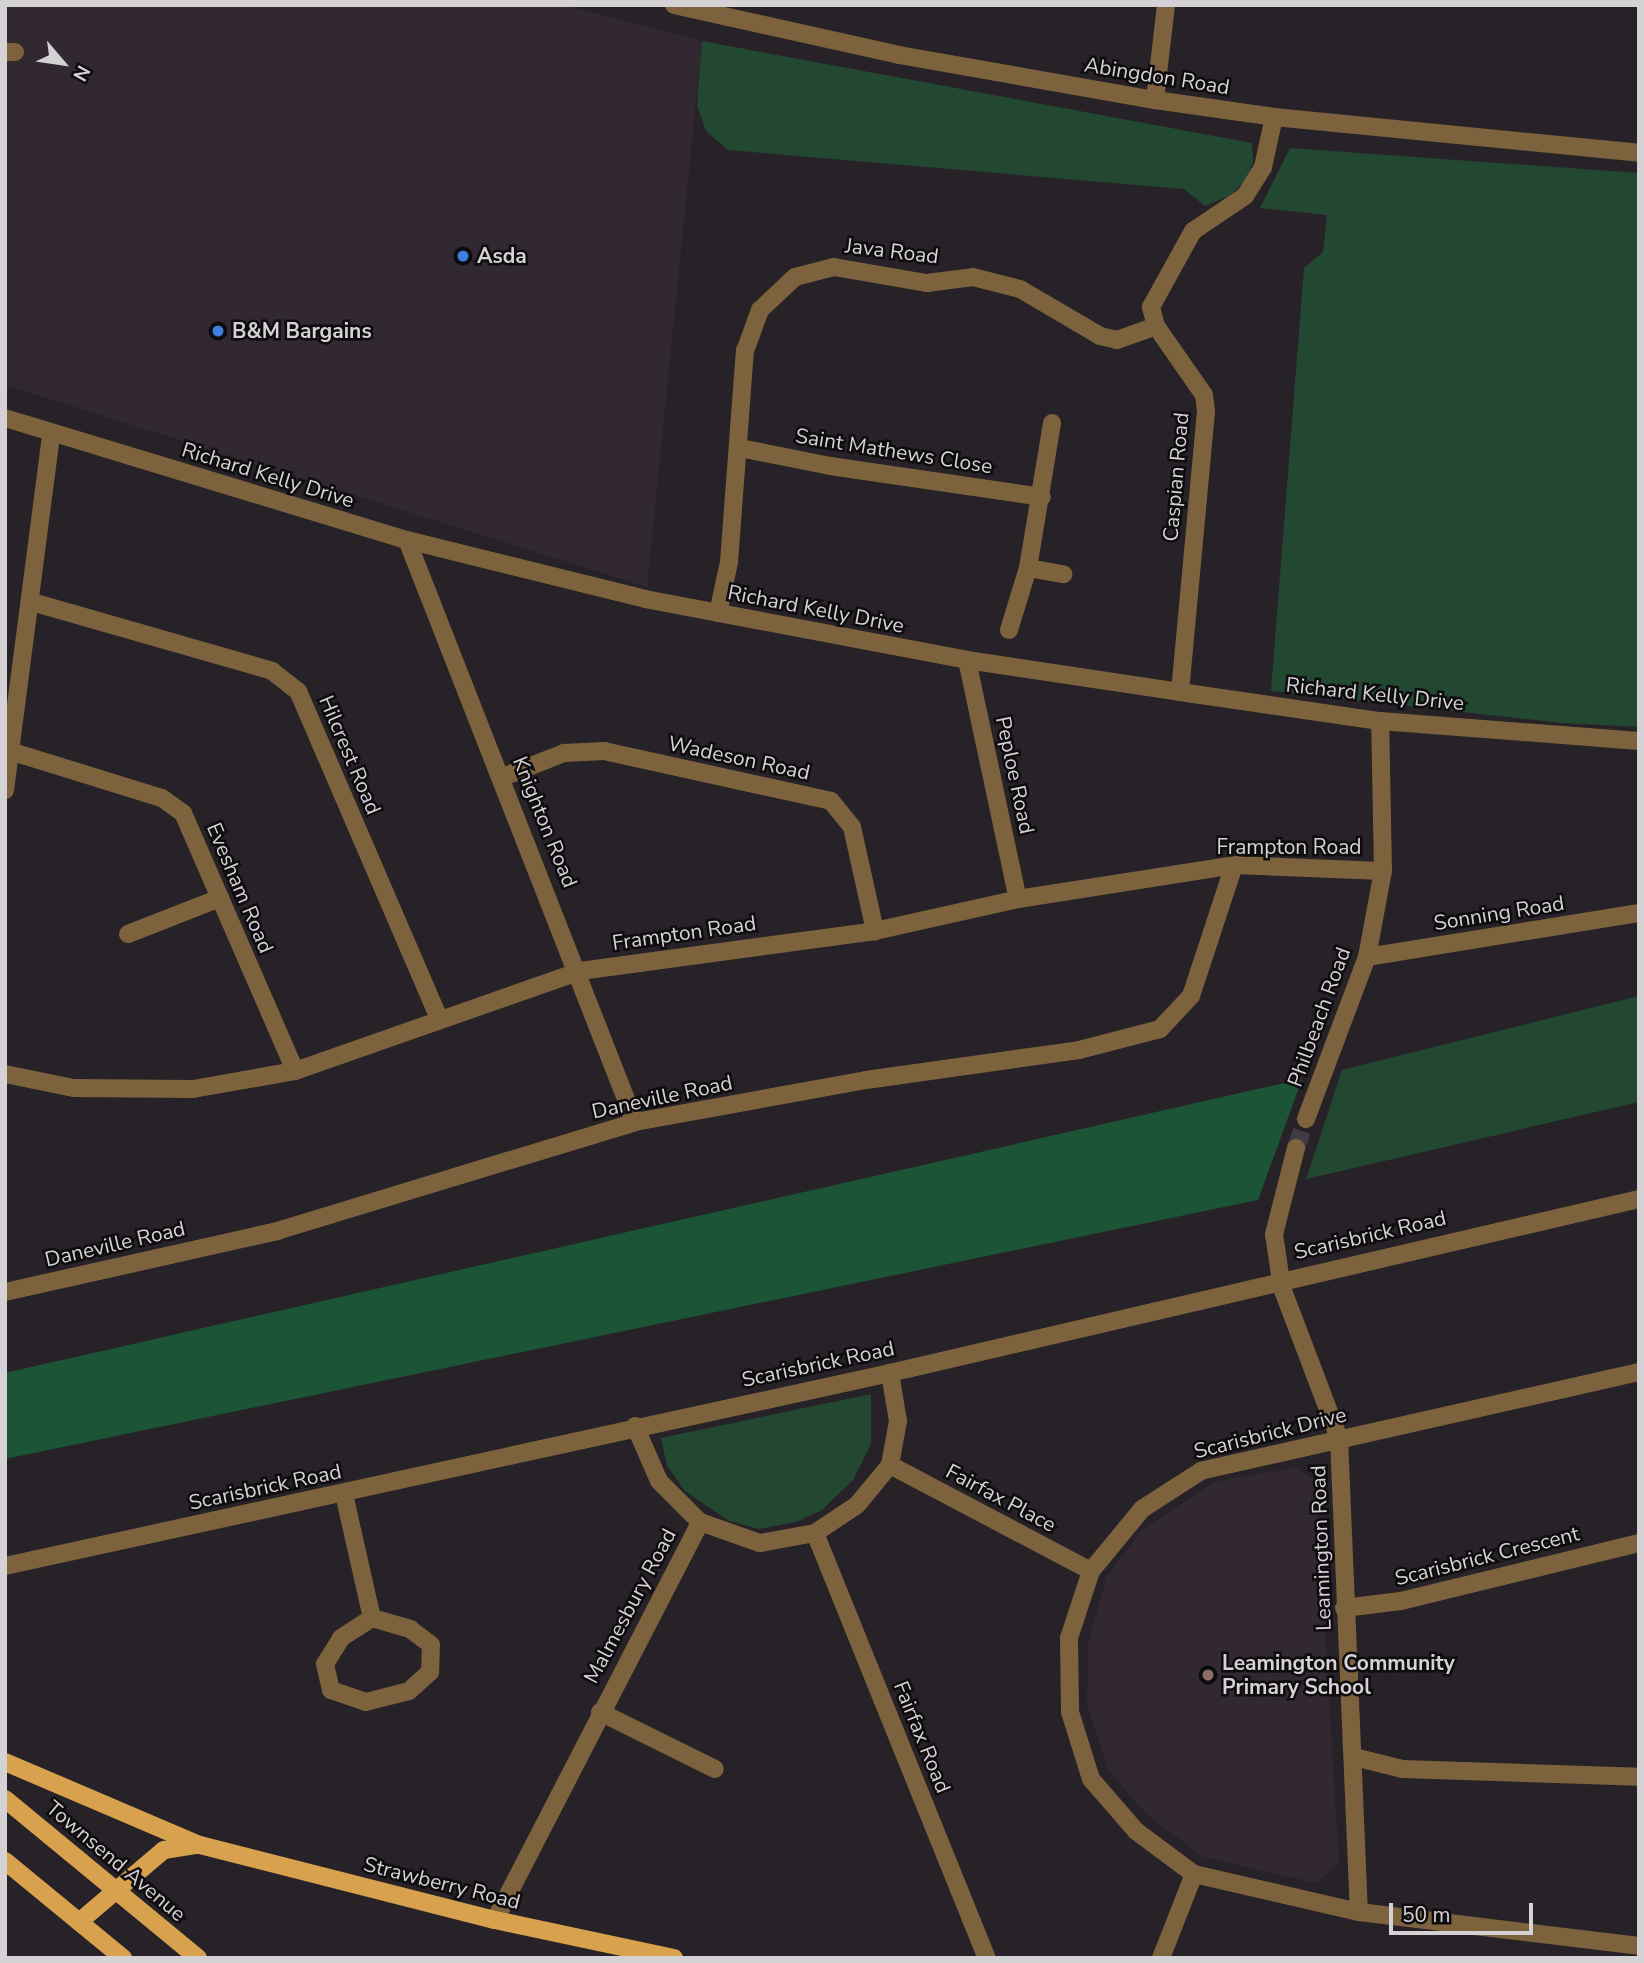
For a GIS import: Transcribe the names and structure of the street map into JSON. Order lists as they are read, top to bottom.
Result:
{
  "streets": {
    "main road": ["Townsend Avenue", "Strawberry Road"],
    "street": [
      "Abingdon Road",
      "Java Road",
      "Saint Mathews Close",
      "Richard Kelly Drive",
      "Caspian Road",
      "Hilcrest Road",
      "Wadeson Road",
      "Peploe Road",
      "Knighton Road",
      "Frampton Road",
      "Evesham Road",
      "Sonning Road",
      "Philbeach Road",
      "Daneville Road",
      "Scarisbrick Road",
      "Scarisbrick Drive",
      "Fairfax Place",
      "Leamington Road",
      "Scarisbrick Crescent",
      "Malmesbury Road",
      "Fairfax Road"
    ]
  },
  "crossings": [
    ["Java Road", "Saint Mathews Close"],
    ["Java Road", "Richard Kelly Drive"],
    ["Java Road", "Caspian Road"],
    ["Richard Kelly Drive", "Caspian Road"],
    ["Richard Kelly Drive", "Peploe Road"],
    ["Richard Kelly Drive", "Knighton Road"],
    ["Richard Kelly Drive", "Philbeach Road"],
    ["Hilcrest Road", "Frampton Road"],
    ["Wadeson Road", "Knighton Road"],
    ["Wadeson Road", "Frampton Road"],
    ["Peploe Road", "Frampton Road"],
    ["Knighton Road", "Frampton Road"],
    ["Knighton Road", "Daneville Road"],
    ["Frampton Road", "Evesham Road"],
    ["Frampton Road", "Philbeach Road"],
    ["Frampton Road", "Daneville Road"],
    ["Sonning Road", "Philbeach Road"],
    ["Scarisbrick Road", "Leamington Road"],
    ["Scarisbrick Drive", "Fairfax Place"],
    ["Scarisbrick Drive", "Leamington Road"],
    ["Leamington Road", "Scarisbrick Crescent"],
    ["Malmesbury Road", "Strawberry Road"],
    ["Townsend Avenue", "Strawberry Road"]
  ],
  "places": ["Asda", "B&M Bargains", "Leamington Community Primary School"],
  "scale_bar": "50 m",
  "north": "bottom right"
}
